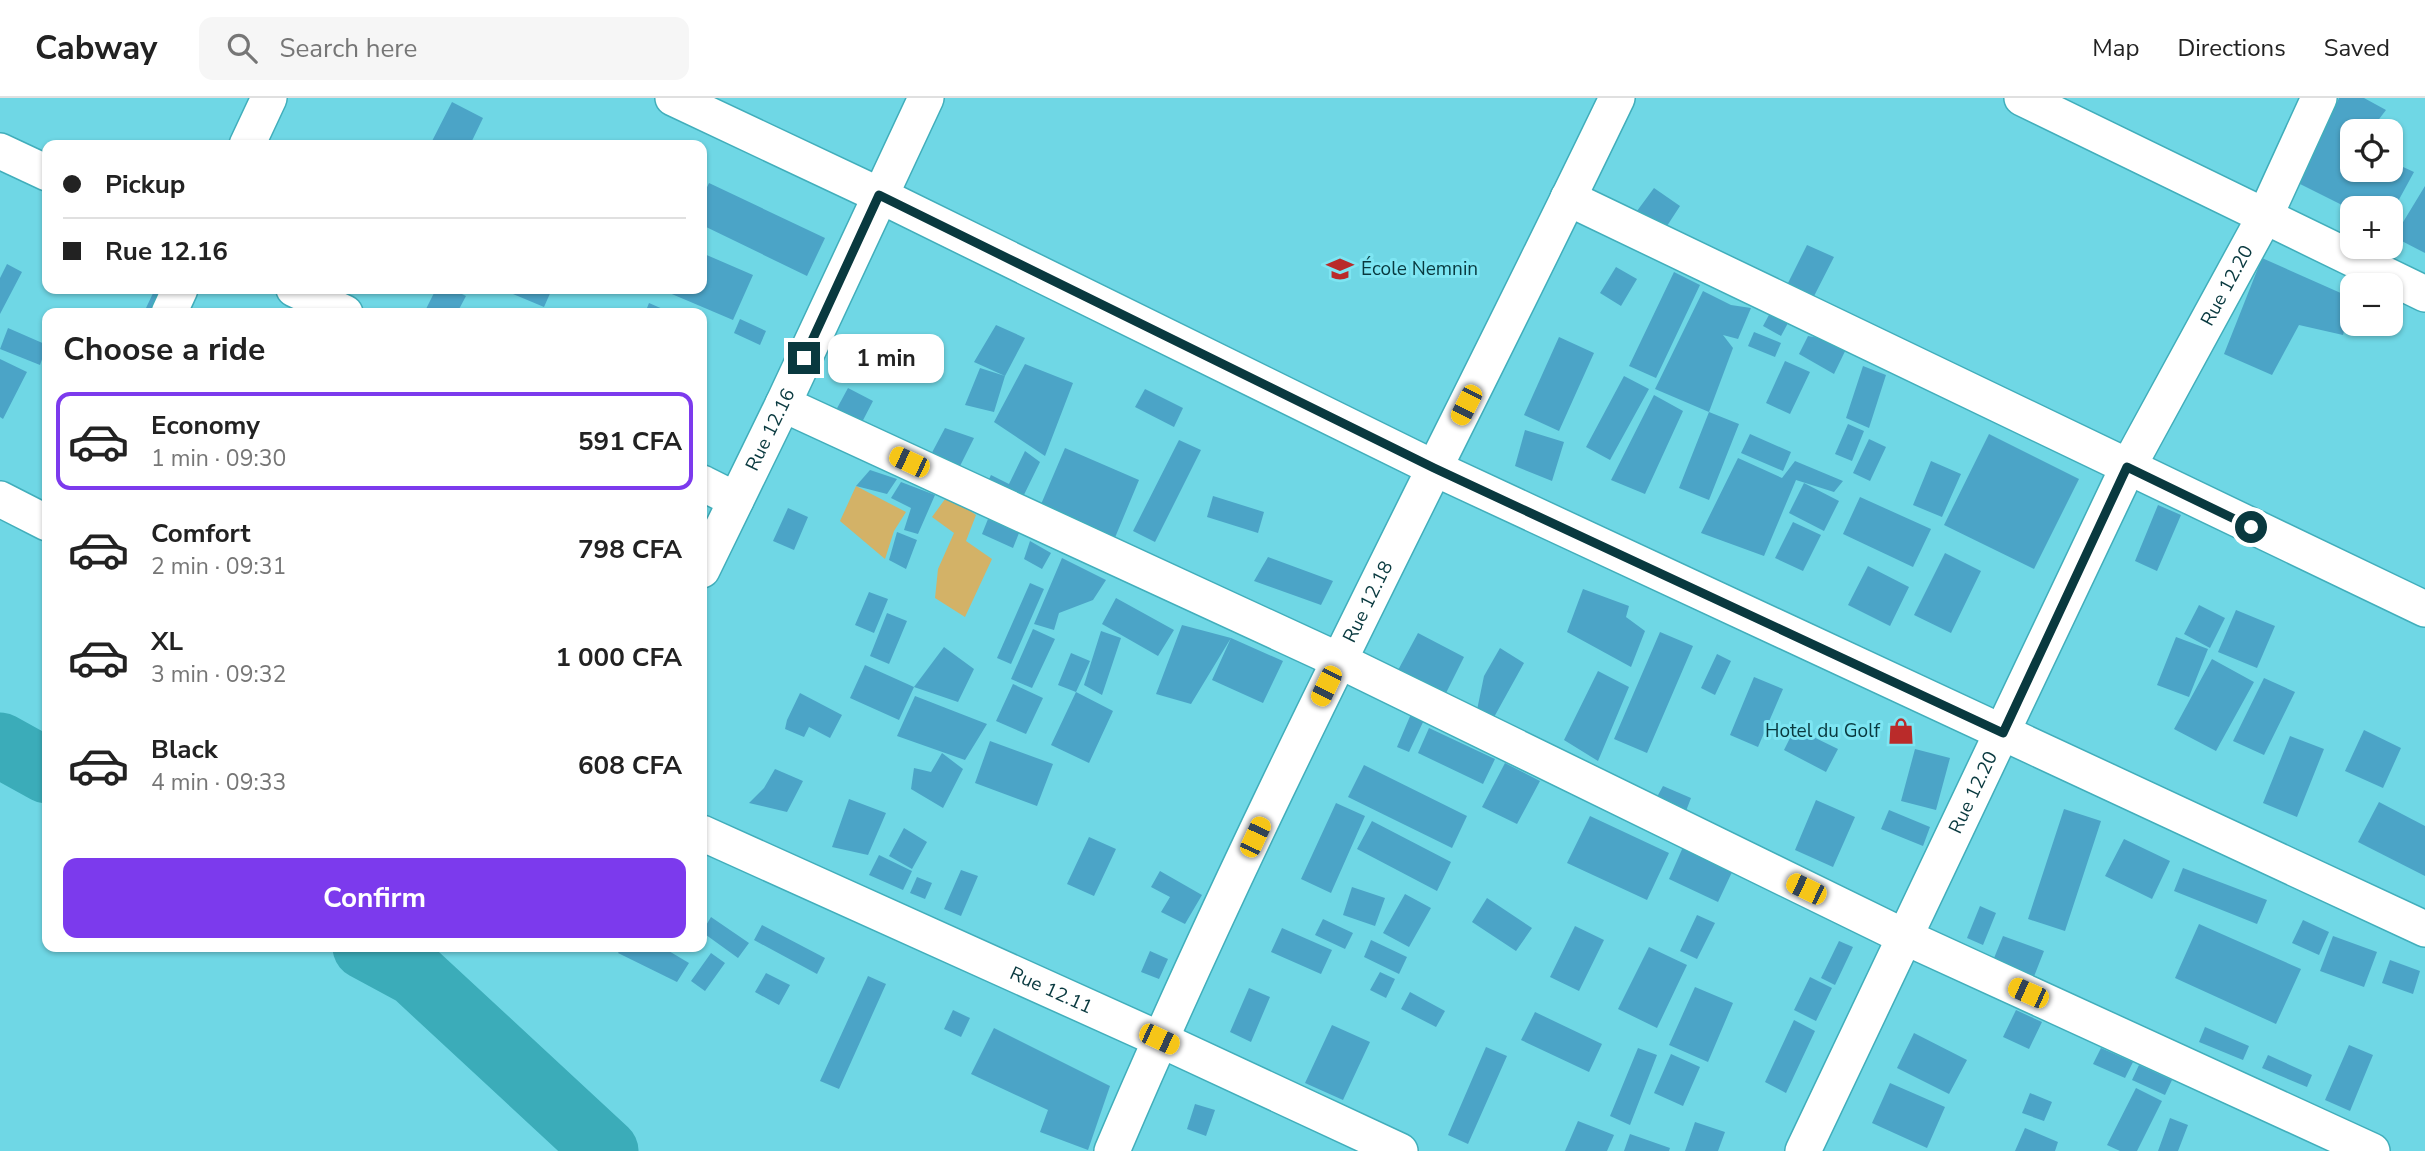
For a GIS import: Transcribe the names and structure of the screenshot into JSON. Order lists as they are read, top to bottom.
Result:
{
  "streets": {
    "street": [
      "Rue 12.20",
      "Rue 12.16",
      "Rue 12.18",
      "Rue 12.11"
    ]
  },
  "crossings": [
    ["Rue 12.18", "Rue 12.11"]
  ],
  "places": {
    "school or university": ["École Nemnin"],
    "shop": ["Hotel du Golf"]
  },
  "page": {
    "header": "Cabway",
    "search": "Search here",
    "nav": ["Map", "Directions", "Saved"],
    "map_buttons": ["+", "−"],
    "banner": ["Pickup", "Rue 12.16"],
    "heading": "Choose a ride",
    "bubble": "1 min",
    "list": [
      {
        "name": "Economy",
        "note": "1 min · 09:30",
        "value": "591 CFA"
      },
      {
        "name": "Comfort",
        "note": "2 min · 09:31",
        "value": "798 CFA"
      },
      {
        "name": "XL",
        "note": "3 min · 09:32",
        "value": "1 000 CFA"
      },
      {
        "name": "Black",
        "note": "4 min · 09:33",
        "value": "608 CFA"
      }
    ],
    "buttons": "Confirm"
  }
}
